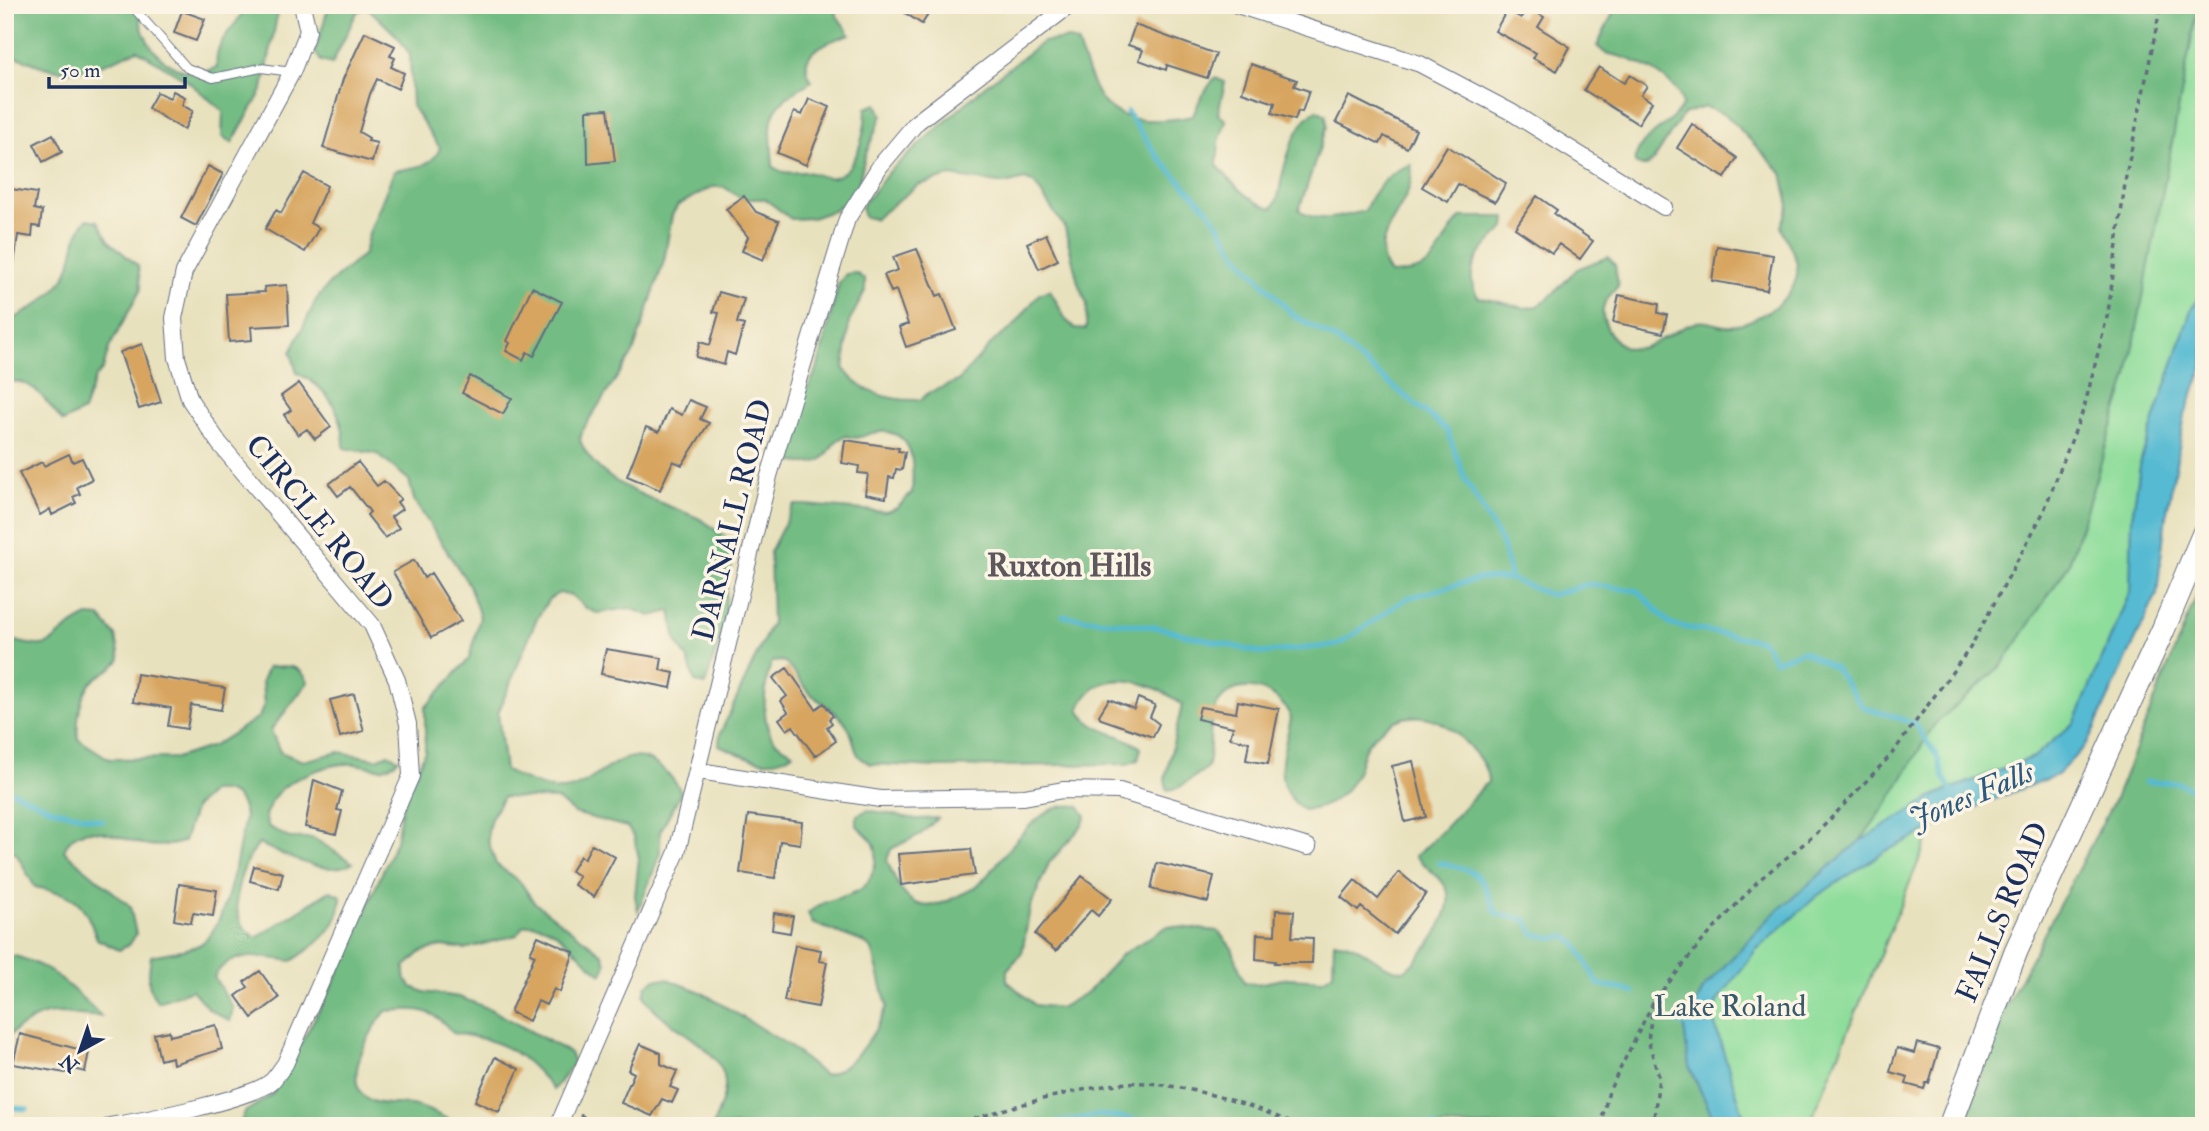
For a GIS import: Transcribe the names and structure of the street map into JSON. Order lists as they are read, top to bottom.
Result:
{
  "streets": {
    "main road": ["FALLS ROAD"],
    "street": ["DARNALL ROAD", "CIRCLE ROAD"]
  },
  "districts": ["Ruxton Hills"],
  "water": ["Jones Falls"],
  "parks": ["Lake Roland"],
  "scale_bar": "50 m",
  "north": "bottom left"
}
